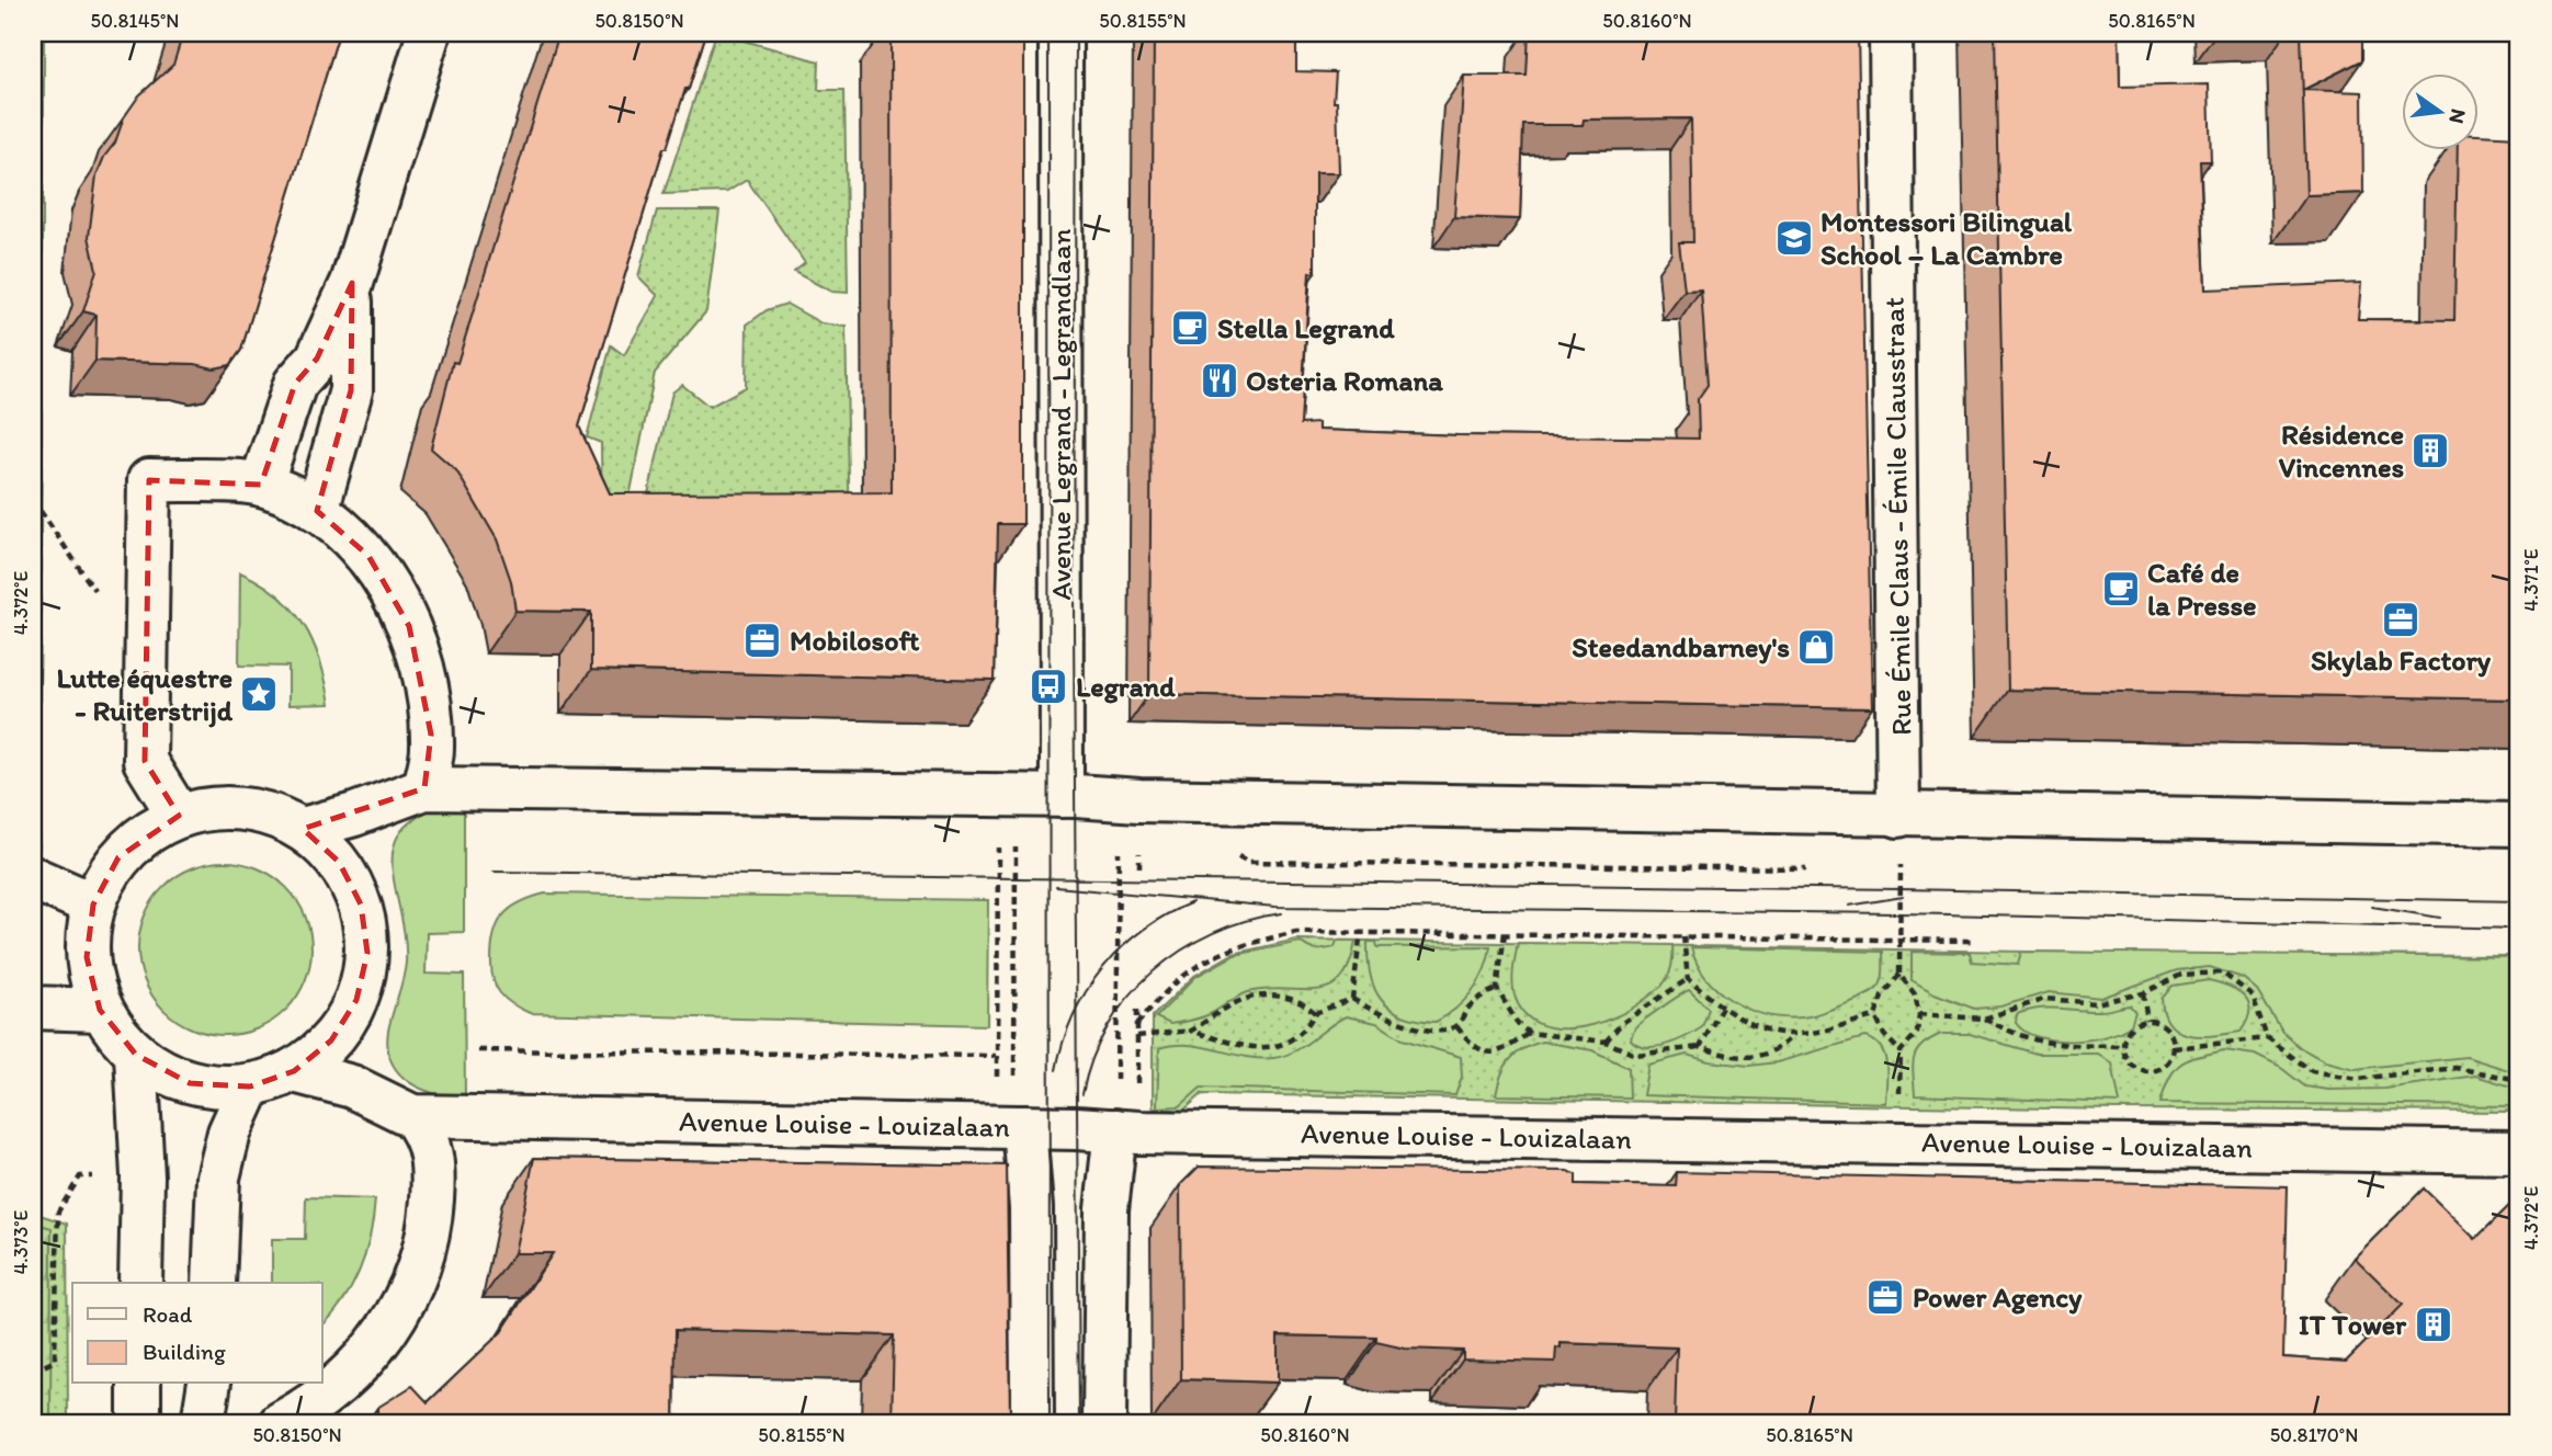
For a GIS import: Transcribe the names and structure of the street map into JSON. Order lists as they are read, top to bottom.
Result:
{
  "streets": {
    "main road": ["Avenue Legrand - Legrandlaan", "Rue Émile Claus - Émile Clausstraat", "Avenue Louise - Louizalaan"]
  },
  "places": {
    "school or university": ["Montessori Bilingual School – La Cambre"],
    "cafe": ["Stella Legrand", "Café de la Presse"],
    "restaurant": ["Osteria Romana"],
    "building": ["Résidence Vincennes", "IT Tower"],
    "office": ["Skylab Factory", "Mobilosoft", "Power Agency"],
    "shop": ["Steedandbarney's"],
    "bus stop": ["Legrand"],
    "place": ["Lutte équestre - Ruiterstrijd"]
  },
  "legend": ["Road", "Building"],
  "north": "right",
  "coordinates": [
    "50.8145°N",
    "50.8150°N",
    "50.8155°N",
    "50.8160°N",
    "50.8165°N",
    "4.371°E",
    "4.372°E",
    "4.373°E",
    "50.8170°N"
  ]
}
